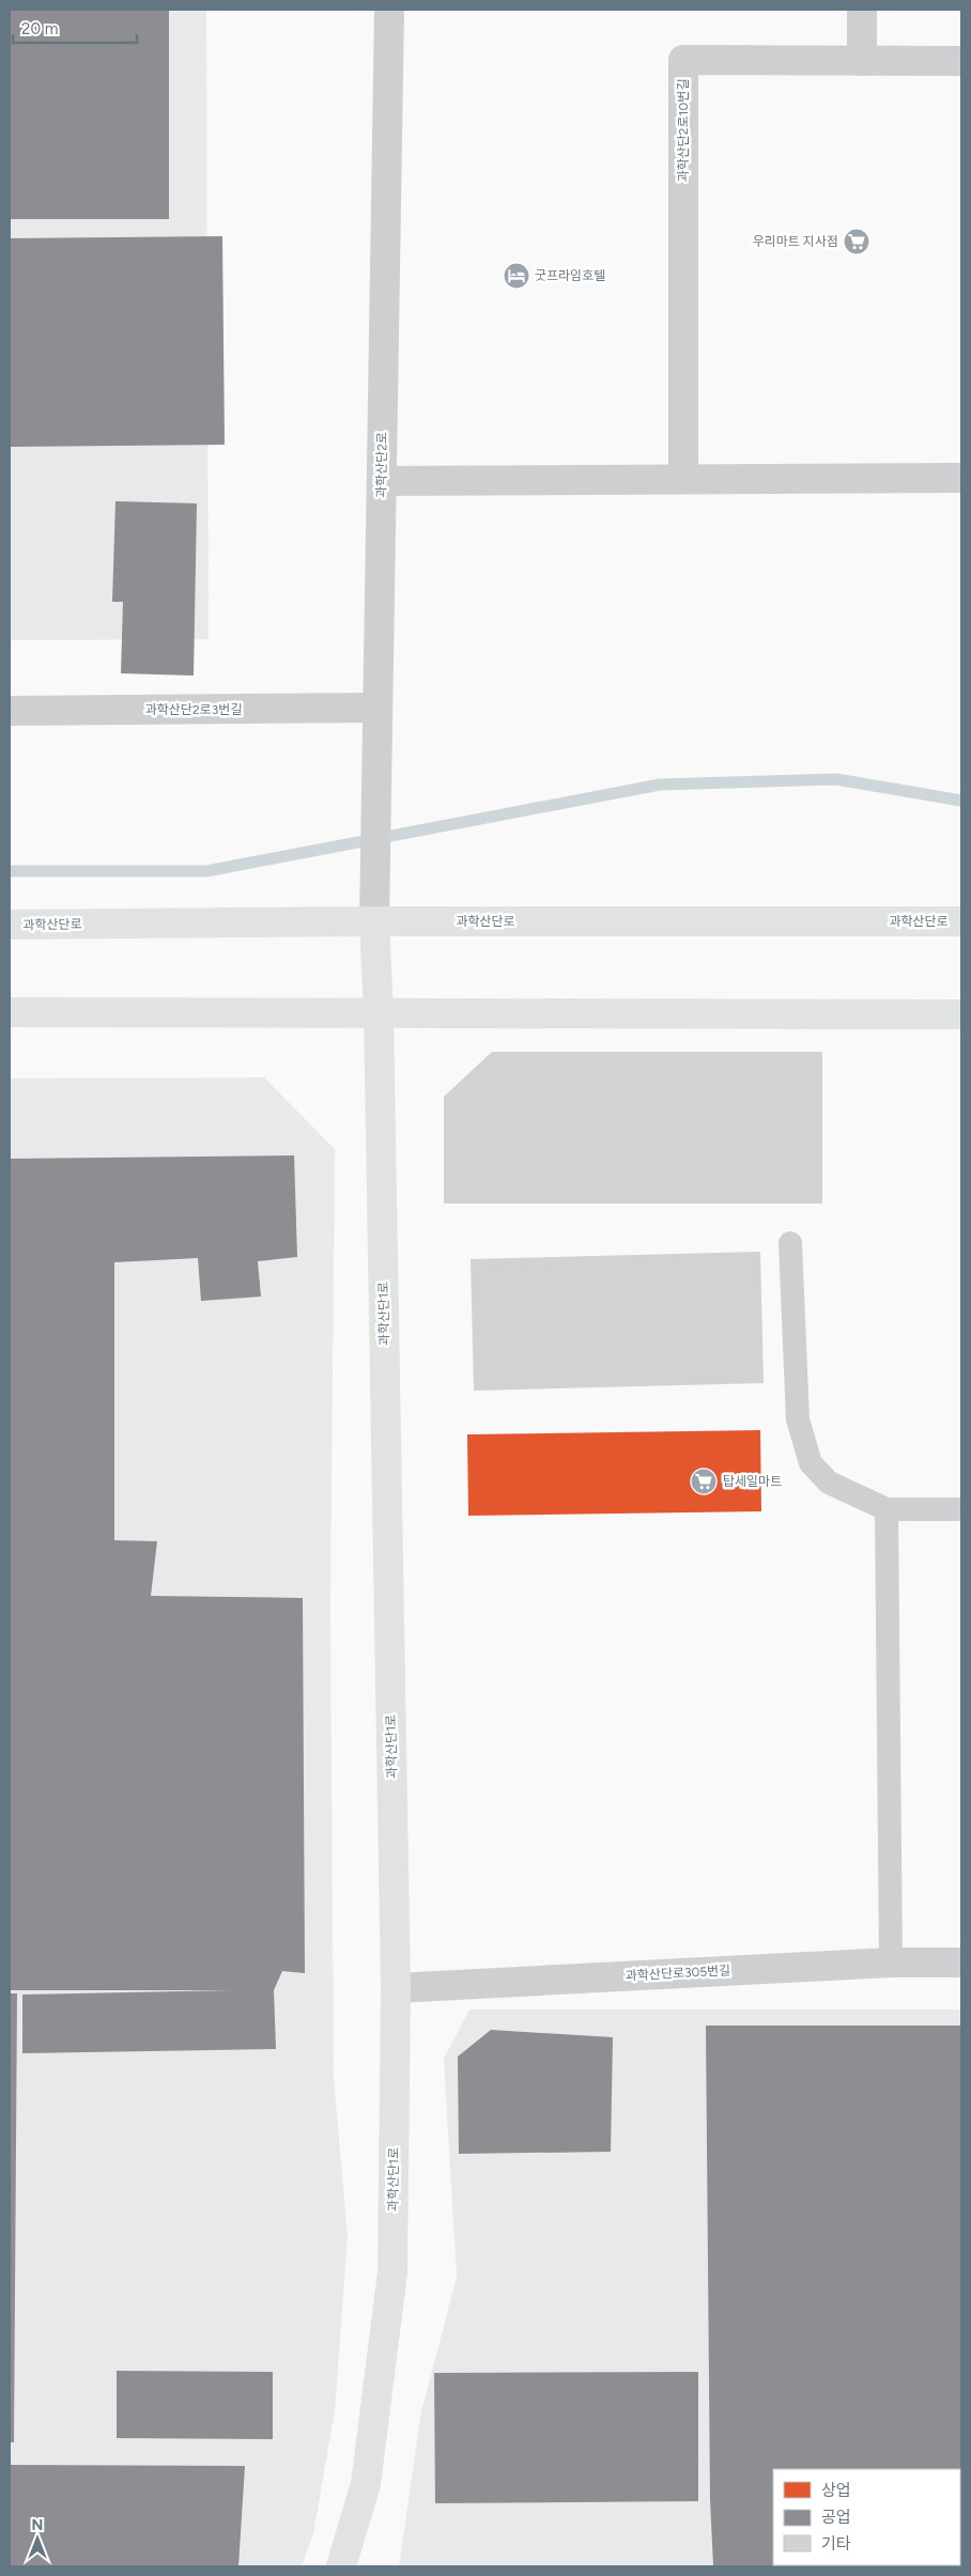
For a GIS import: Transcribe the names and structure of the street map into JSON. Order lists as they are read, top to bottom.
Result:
{
  "streets": {
    "main road": ["과학산단로", "과학산단1로"],
    "street": [
      "과학산단2로10번길",
      "과학산단2로",
      "과학산단2로3번길",
      "과학산단로305번길"
    ]
  },
  "crossings": [
    ["과학산단2로", "과학산단2로3번길"],
    ["과학산단2로", "과학산단로"],
    ["과학산단2로", "과학산단1로"],
    ["과학산단로", "과학산단1로"],
    ["과학산단1로", "과학산단로305번길"]
  ],
  "places": {
    "supermarket": ["우리마트 지사점", "탑세일마트"],
    "hotel": ["굿프라임호텔"]
  },
  "legend": ["상업", "공업", "기타"],
  "scale_bar": "20 m",
  "north": "top"
}
